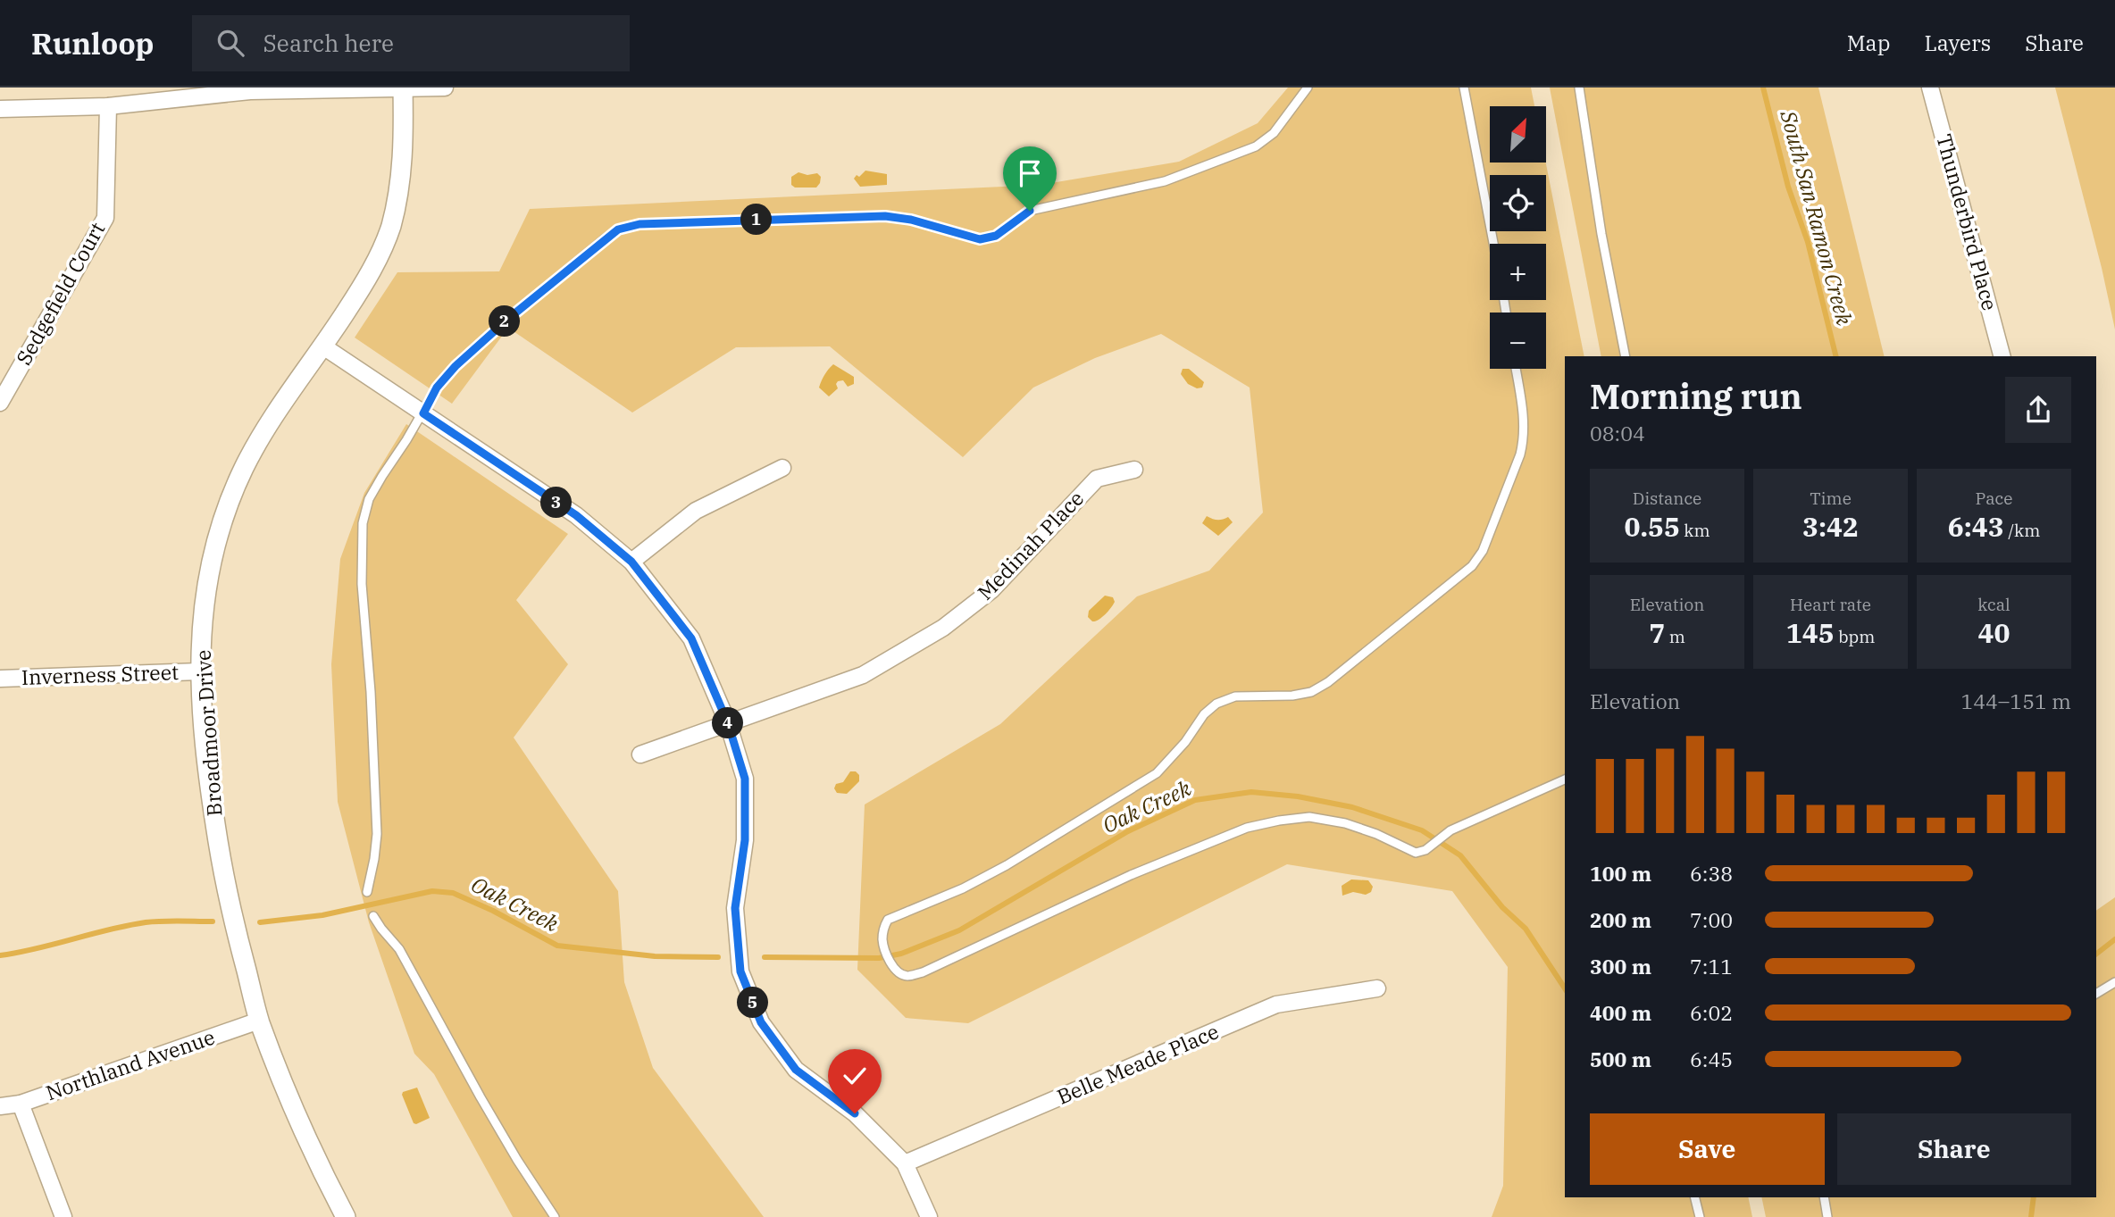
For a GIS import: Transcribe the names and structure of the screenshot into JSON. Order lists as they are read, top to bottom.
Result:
{
  "streets": {
    "street": [
      "Thunderbird Place",
      "Sedgefield Court",
      "Medinah Place",
      "Inverness Street",
      "Broadmoor Drive",
      "Belle Meade Place",
      "Northland Avenue"
    ]
  },
  "crossings": [
    ["Inverness Street", "Broadmoor Drive"],
    ["Broadmoor Drive", "Northland Avenue"]
  ],
  "water": ["South San Ramon Creek", "Oak Creek"],
  "north": "top right",
  "page": {
    "header": "Runloop",
    "search": "Search here",
    "nav": ["Map", "Layers", "Share"],
    "map_buttons": ["+", "−"],
    "pins": [
      "1",
      "2",
      "3",
      "4",
      "5"
    ],
    "heading": ["Morning run", "08:04"],
    "stats": [
      ["Distance", "0.55 km"],
      ["Time", "3:42"],
      ["Pace", "6:43 /km"],
      ["Elevation", "7 m"],
      ["Heart rate", "145 bpm"],
      ["kcal", "40"]
    ],
    "chart": ["Elevation", "144–151 m"],
    "list": [
      {
        "name": "100 m",
        "note": "6:38"
      },
      {
        "name": "200 m",
        "note": "7:00"
      },
      {
        "name": "300 m",
        "note": "7:11"
      },
      {
        "name": "400 m",
        "note": "6:02"
      },
      {
        "name": "500 m",
        "note": "6:45"
      }
    ],
    "buttons": ["Save", "Share"]
  }
}
